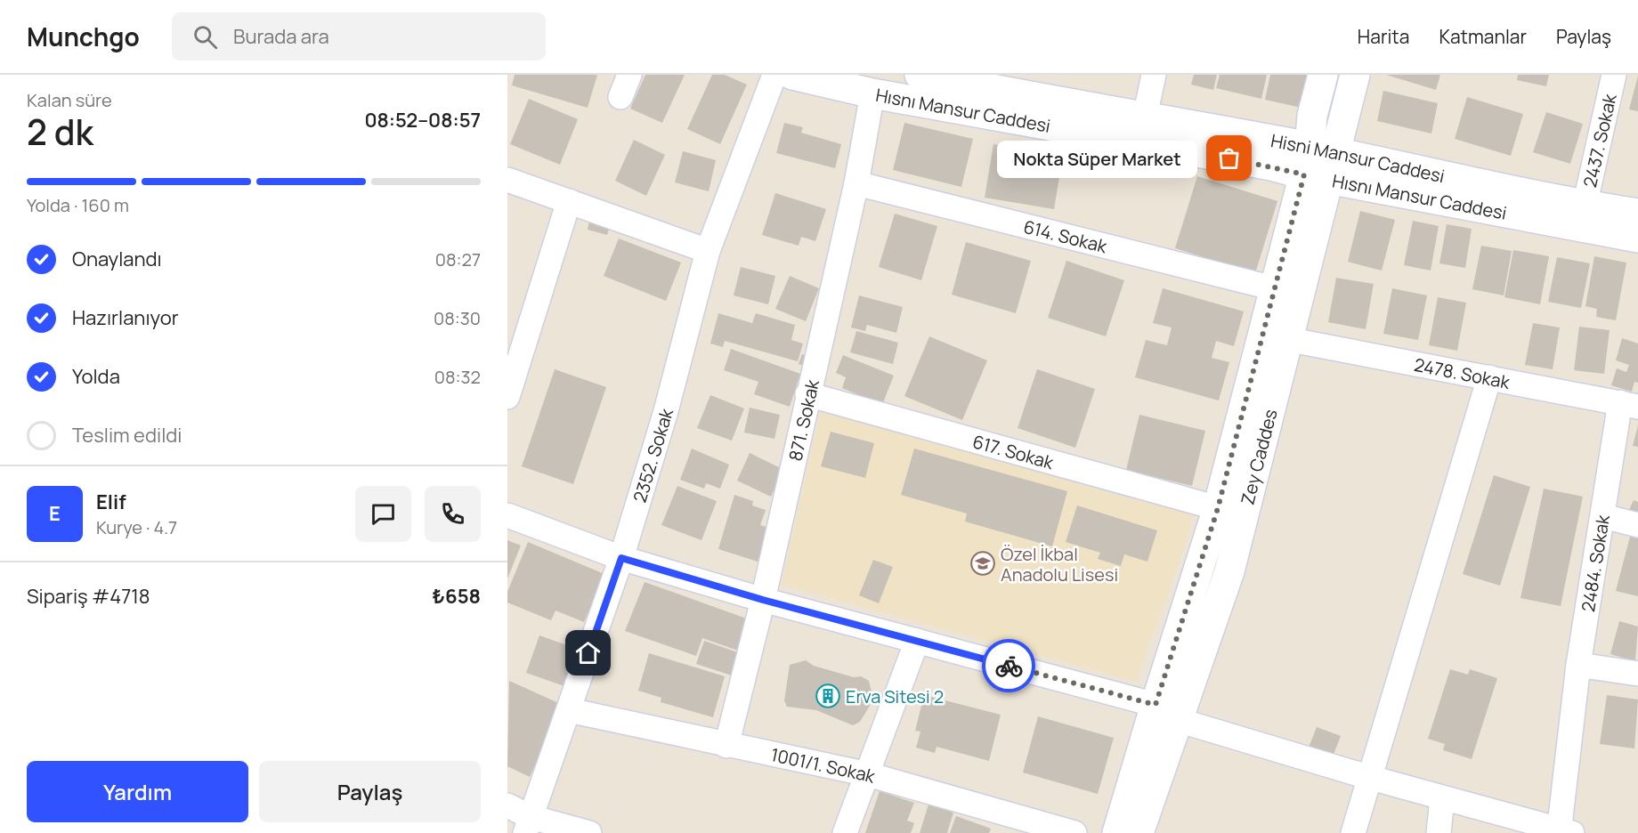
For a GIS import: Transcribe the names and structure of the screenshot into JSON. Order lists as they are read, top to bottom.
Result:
{
  "streets": {
    "main road": ["Hısnı Mansur Caddesi", "Hisni Mansur Caddesi", "Zey Caddes"],
    "street": [
      "2437. Sokak",
      "614. Sokak",
      "2478. Sokak",
      "871. Sokak",
      "617. Sokak",
      "2352. Sokak",
      "2484. Sokak",
      "1001/1. Sokak"
    ]
  },
  "crossings": [
    ["Hısnı Mansur Caddesi", "Hisni Mansur Caddesi"],
    ["Hısnı Mansur Caddesi", "871. Sokak"],
    ["Hısnı Mansur Caddesi", "Zey Caddes"],
    ["2437. Sokak", "Hisni Mansur Caddesi"],
    ["Hisni Mansur Caddesi", "Zey Caddes"],
    ["614. Sokak", "871. Sokak"],
    ["614. Sokak", "Zey Caddes"],
    ["2478. Sokak", "Zey Caddes"],
    ["2478. Sokak", "2484. Sokak"],
    ["871. Sokak", "617. Sokak"],
    ["871. Sokak", "1001/1. Sokak"],
    ["617. Sokak", "Zey Caddes"],
    ["2352. Sokak", "1001/1. Sokak"]
  ],
  "places": {
    "other": ["Nokta Süper Market"],
    "school or university": ["Özel İkbal Anadolu Lisesi"],
    "building": ["Erva Sitesi 2"]
  },
  "page": {
    "header": "Munchgo",
    "search": "Burada ara",
    "nav": ["Harita", "Katmanlar", "Paylaş"],
    "heading": ["2 dk", "Kalan süre", "08:52–08:57"],
    "panel": [
      "Elif",
      "Kurye · 4.7",
      "Sipariş #4718",
      "₺658"
    ],
    "bubble": "Nokta Süper Market",
    "bar": "Yolda · 160 m",
    "list": [
      ["Onaylandı", "08:27"],
      ["Hazırlanıyor", "08:30"],
      ["Yolda", "08:32"],
      "Teslim edildi"
    ],
    "round": "E",
    "buttons": ["Yardım", "Paylaş"]
  }
}
